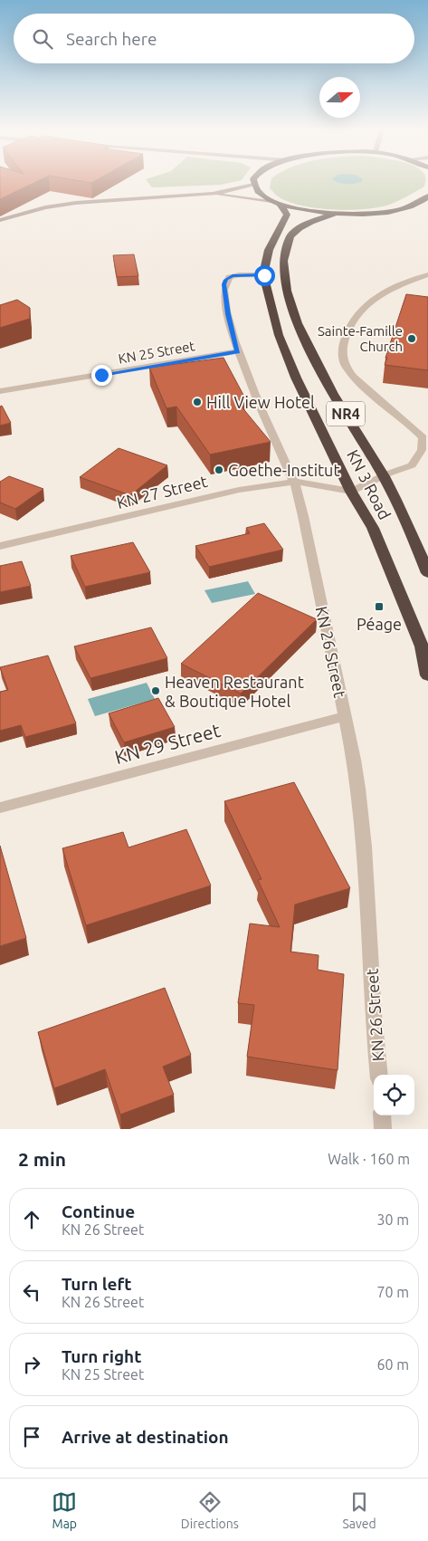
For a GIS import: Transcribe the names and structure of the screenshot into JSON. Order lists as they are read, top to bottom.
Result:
{
  "streets": {
    "highway": ["NR4", "KN 3 Road"],
    "street": [
      "KN 25 Street",
      "KN 27 Street",
      "KN 26 Street",
      "KN 29 Street"
    ]
  },
  "crossings": [
    ["KN 25 Street", "KN 26 Street"],
    ["KN 3 Road", "KN 27 Street"],
    ["KN 3 Road", "KN 26 Street"],
    ["KN 27 Street", "KN 26 Street"],
    ["KN 26 Street", "KN 29 Street"]
  ],
  "places": {
    "other": [
      "Sainte-Famille Church",
      "Hill View Hotel",
      "Goethe-Institut",
      "Heaven Restaurant & Boutique Hotel"
    ],
    "transit": ["Péage"]
  },
  "north": "right",
  "page": {
    "search": "Search here",
    "heading": ["2 min", "Walk · 160 m"],
    "list": [
      ["Continue", "KN 26 Street", "30 m"],
      ["Turn left", "KN 26 Street", "70 m"],
      ["Turn right", "KN 25 Street", "60 m"],
      "Arrive at destination"
    ],
    "nav": ["Map", "Directions", "Saved"]
  }
}
